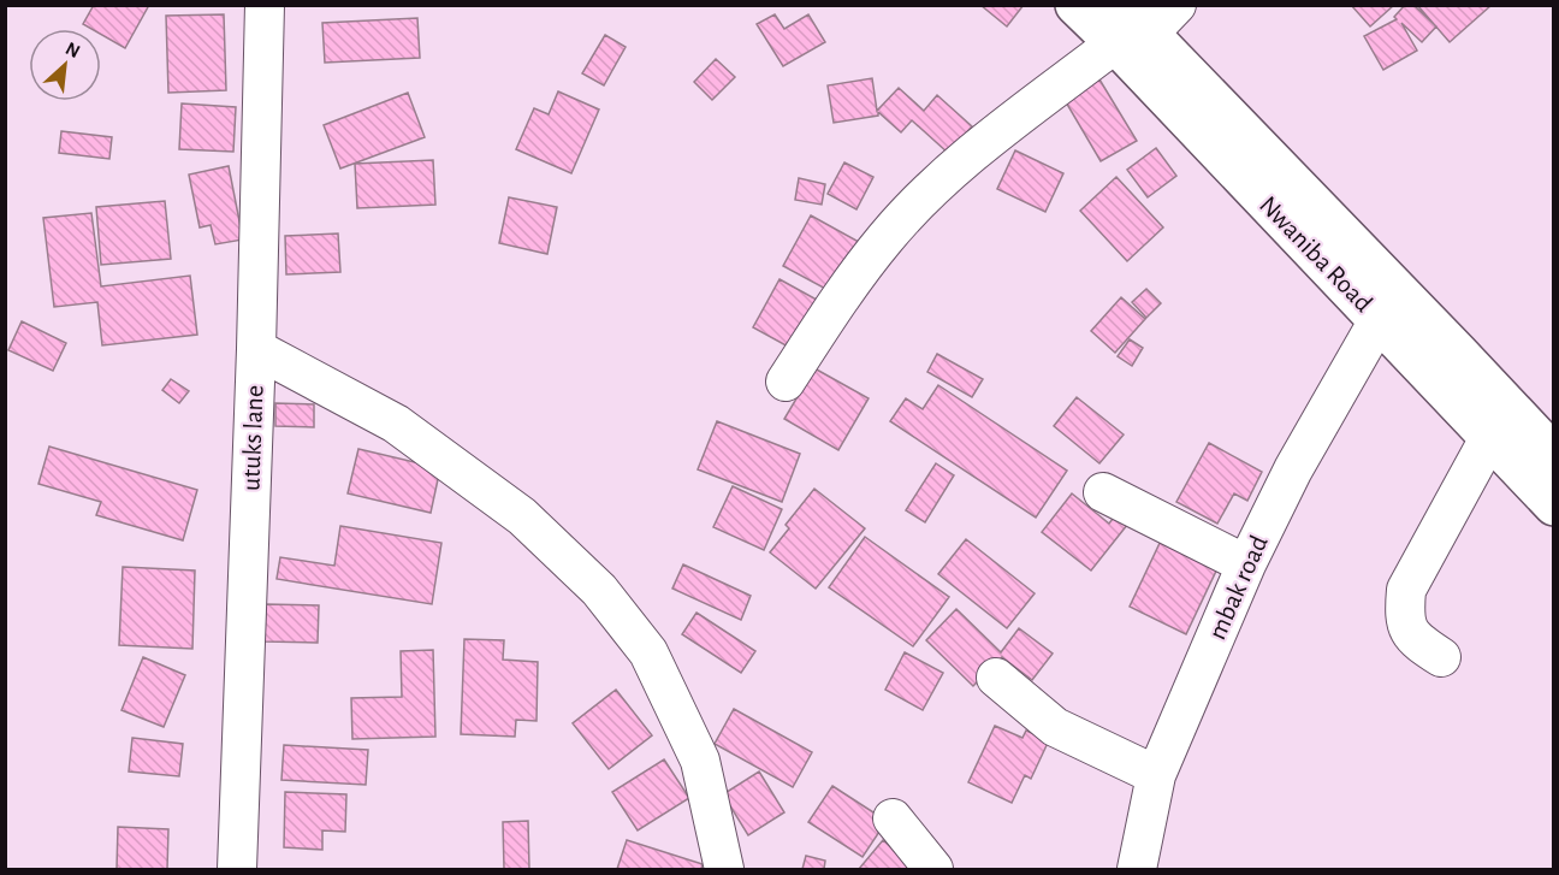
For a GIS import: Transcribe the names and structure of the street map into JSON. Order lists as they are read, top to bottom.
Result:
{
  "streets": {
    "main road": ["Nwaniba Road"],
    "street": ["utuks lane", "mbak road"]
  },
  "crossings": [
    ["Nwaniba Road", "mbak road"]
  ],
  "north": "top right"
}
